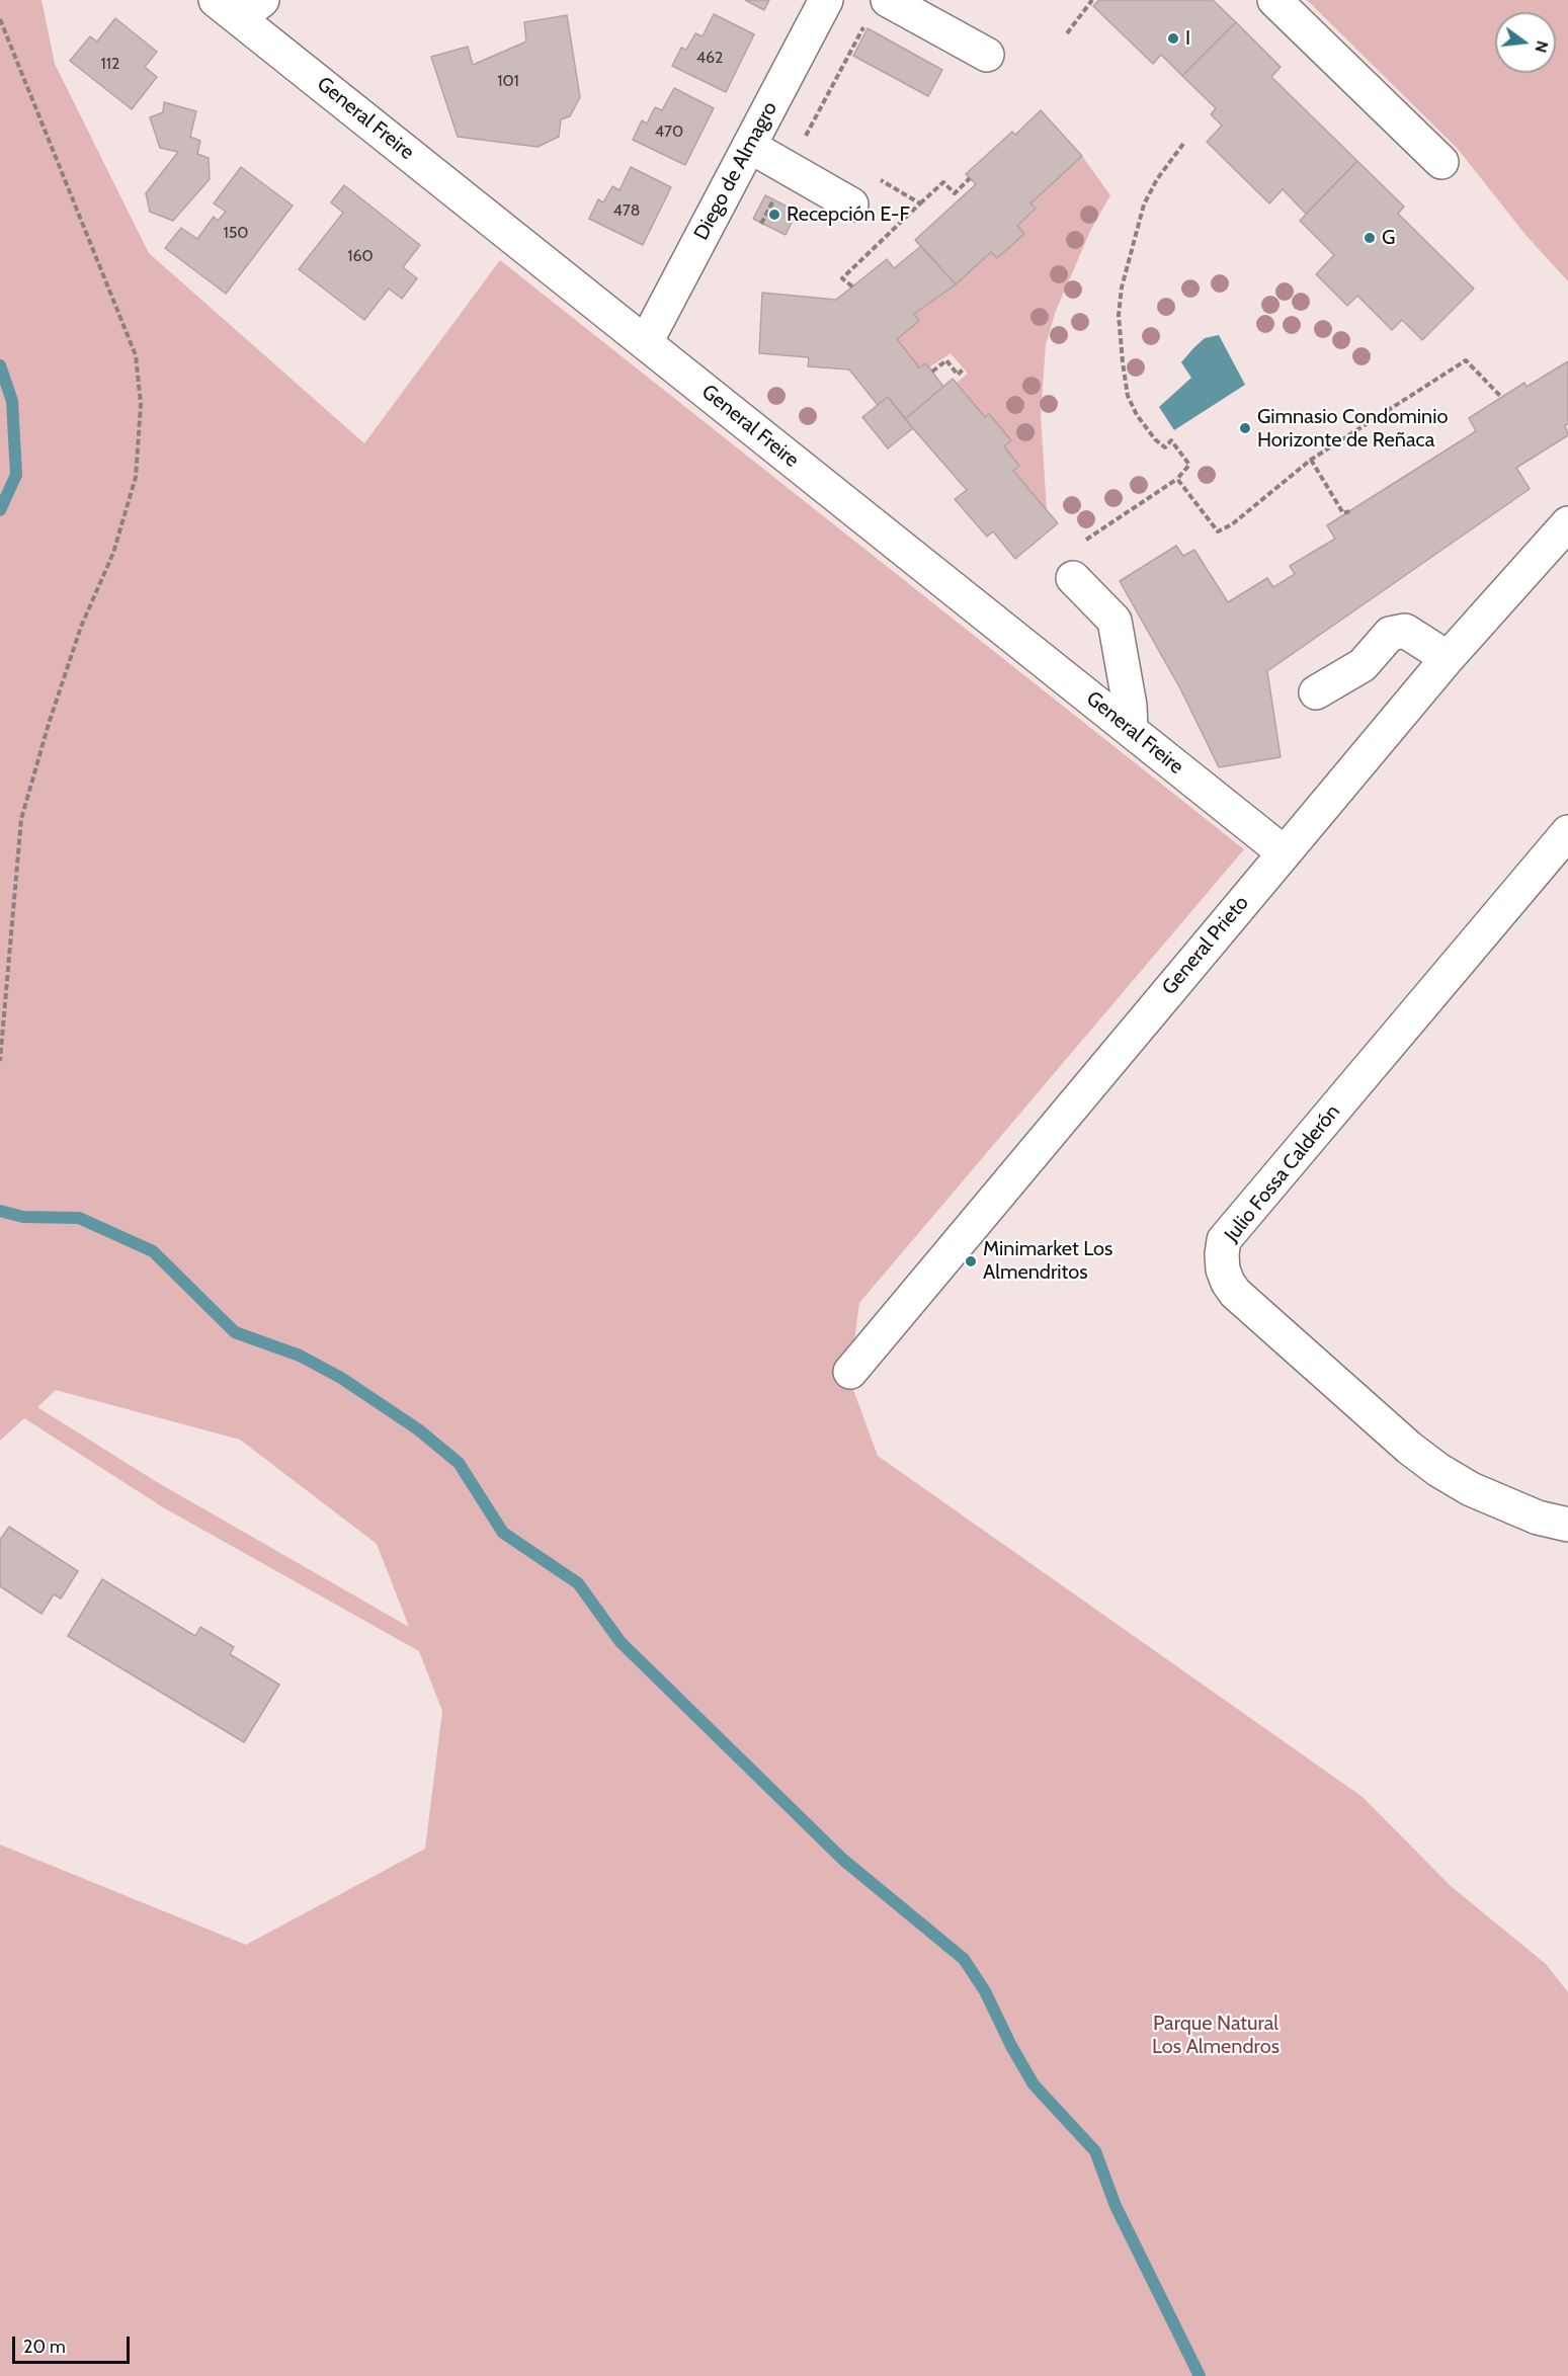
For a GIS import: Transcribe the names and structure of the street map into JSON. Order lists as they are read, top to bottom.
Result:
{
  "streets": {
    "street": [
      "General Freire",
      "Diego de Almagro",
      "General Prieto",
      "Julio Fossa Calderón"
    ]
  },
  "crossings": [
    ["General Freire", "Diego de Almagro"],
    ["General Freire", "General Prieto"]
  ],
  "parks": ["Parque Natural Los Almendros"],
  "places": [
    "I",
    "Recepción E-F",
    "G",
    "Gimnasio Condominio Horizonte de Reñaca",
    "Minimarket Los Almendritos"
  ],
  "house_numbers": [
    "462",
    "112",
    "101",
    "470",
    "478",
    "150",
    "160"
  ],
  "scale_bar": "20 m",
  "north": "right"
}
